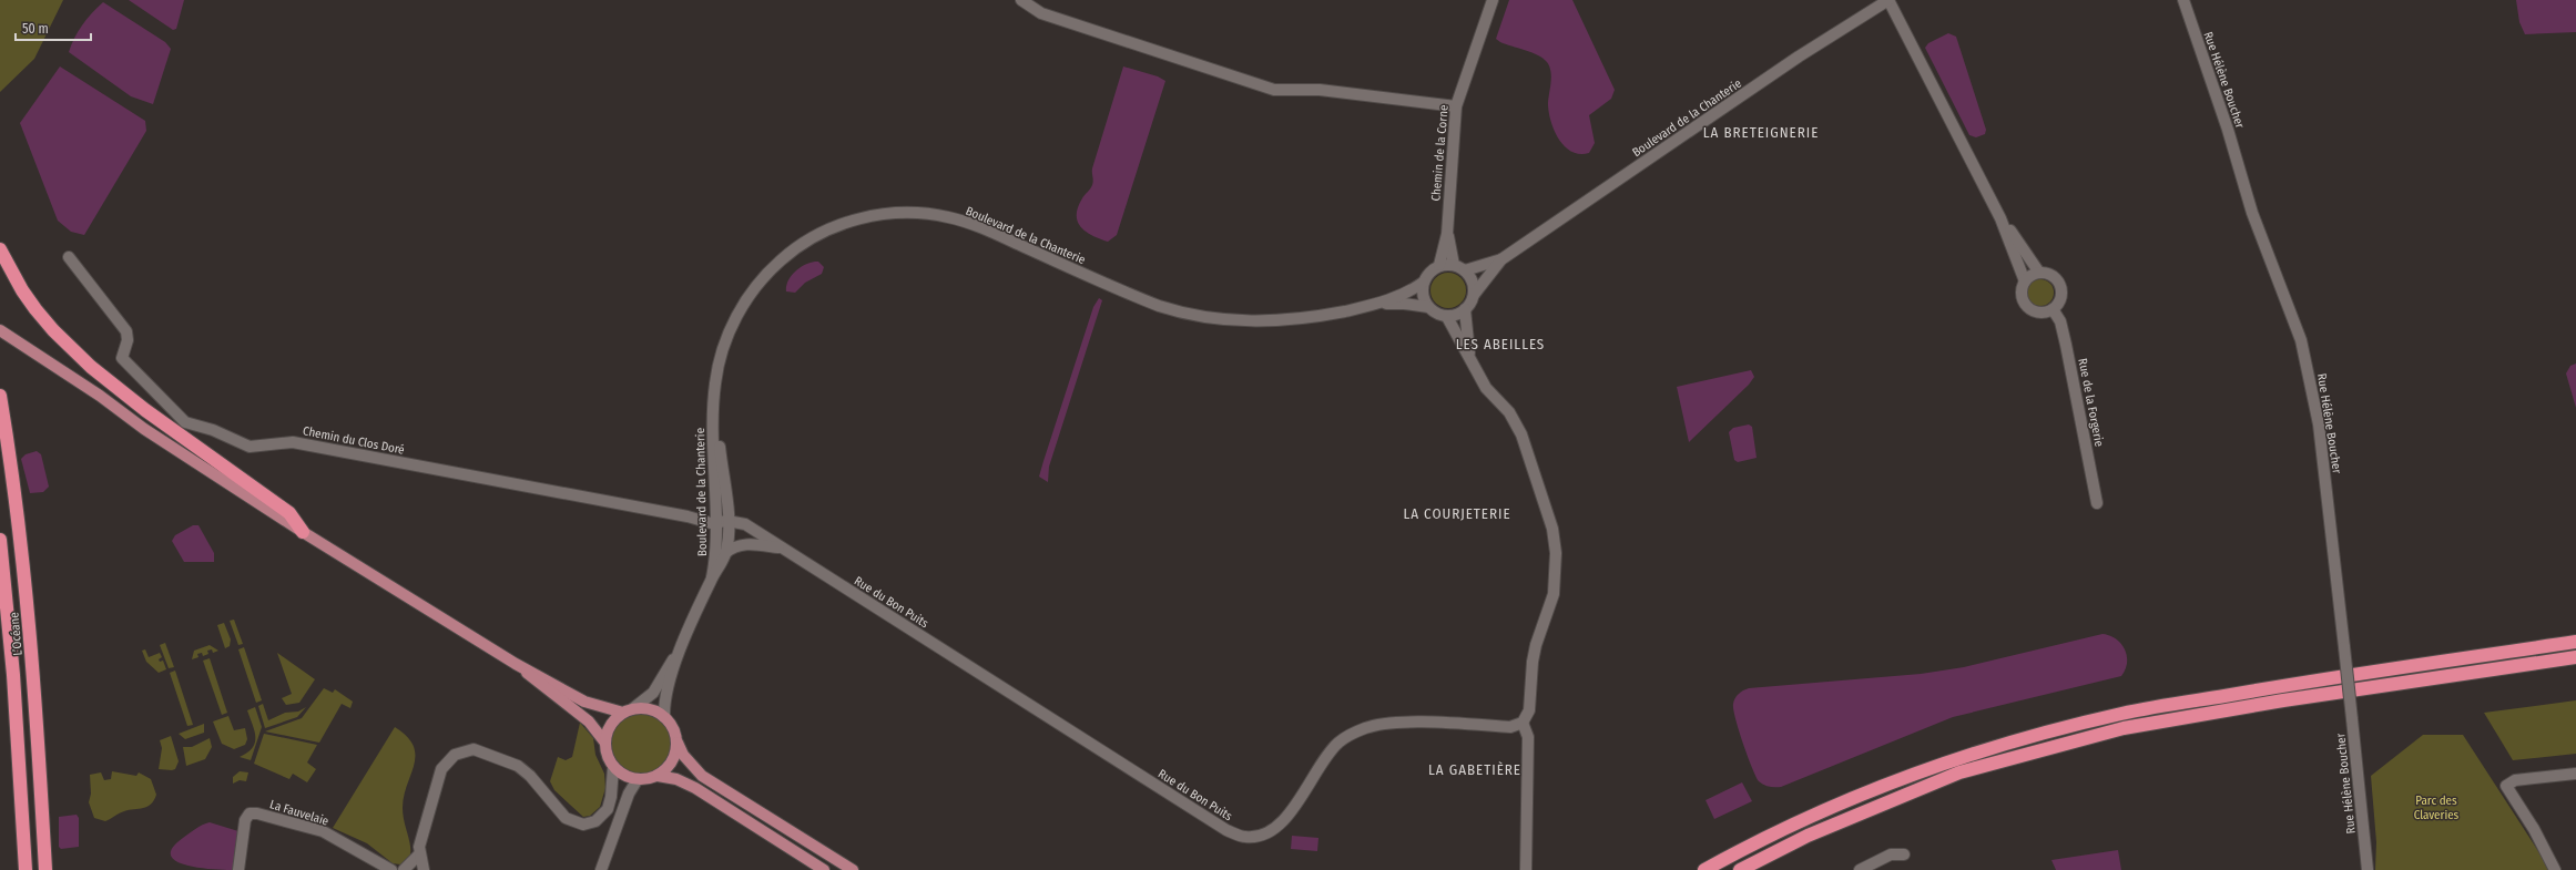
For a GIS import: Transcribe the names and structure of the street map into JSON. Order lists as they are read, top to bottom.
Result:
{
  "streets": {
    "highway": ["L’Océane"],
    "street": [
      "Rue Hélène Boucher",
      "Boulevard de la Chanterie",
      "Chemin de la Corne",
      "Rue de la Forgerie",
      "Chemin du Clos Doré",
      "Rue du Bon Puits",
      "La Fauvelaie"
    ]
  },
  "crossings": [
    ["Boulevard de la Chanterie", "Chemin de la Corne"],
    ["Boulevard de la Chanterie", "Chemin du Clos Doré"],
    ["Boulevard de la Chanterie", "Rue du Bon Puits"],
    ["Chemin du Clos Doré", "Rue du Bon Puits"]
  ],
  "districts": [
    "LA BRETEIGNERIE",
    "LES ABEILLES",
    "LA COURJETERIE",
    "LA GABETIÈRE"
  ],
  "parks": ["Parc des Claveries"],
  "scale_bar": "50 m"
}
